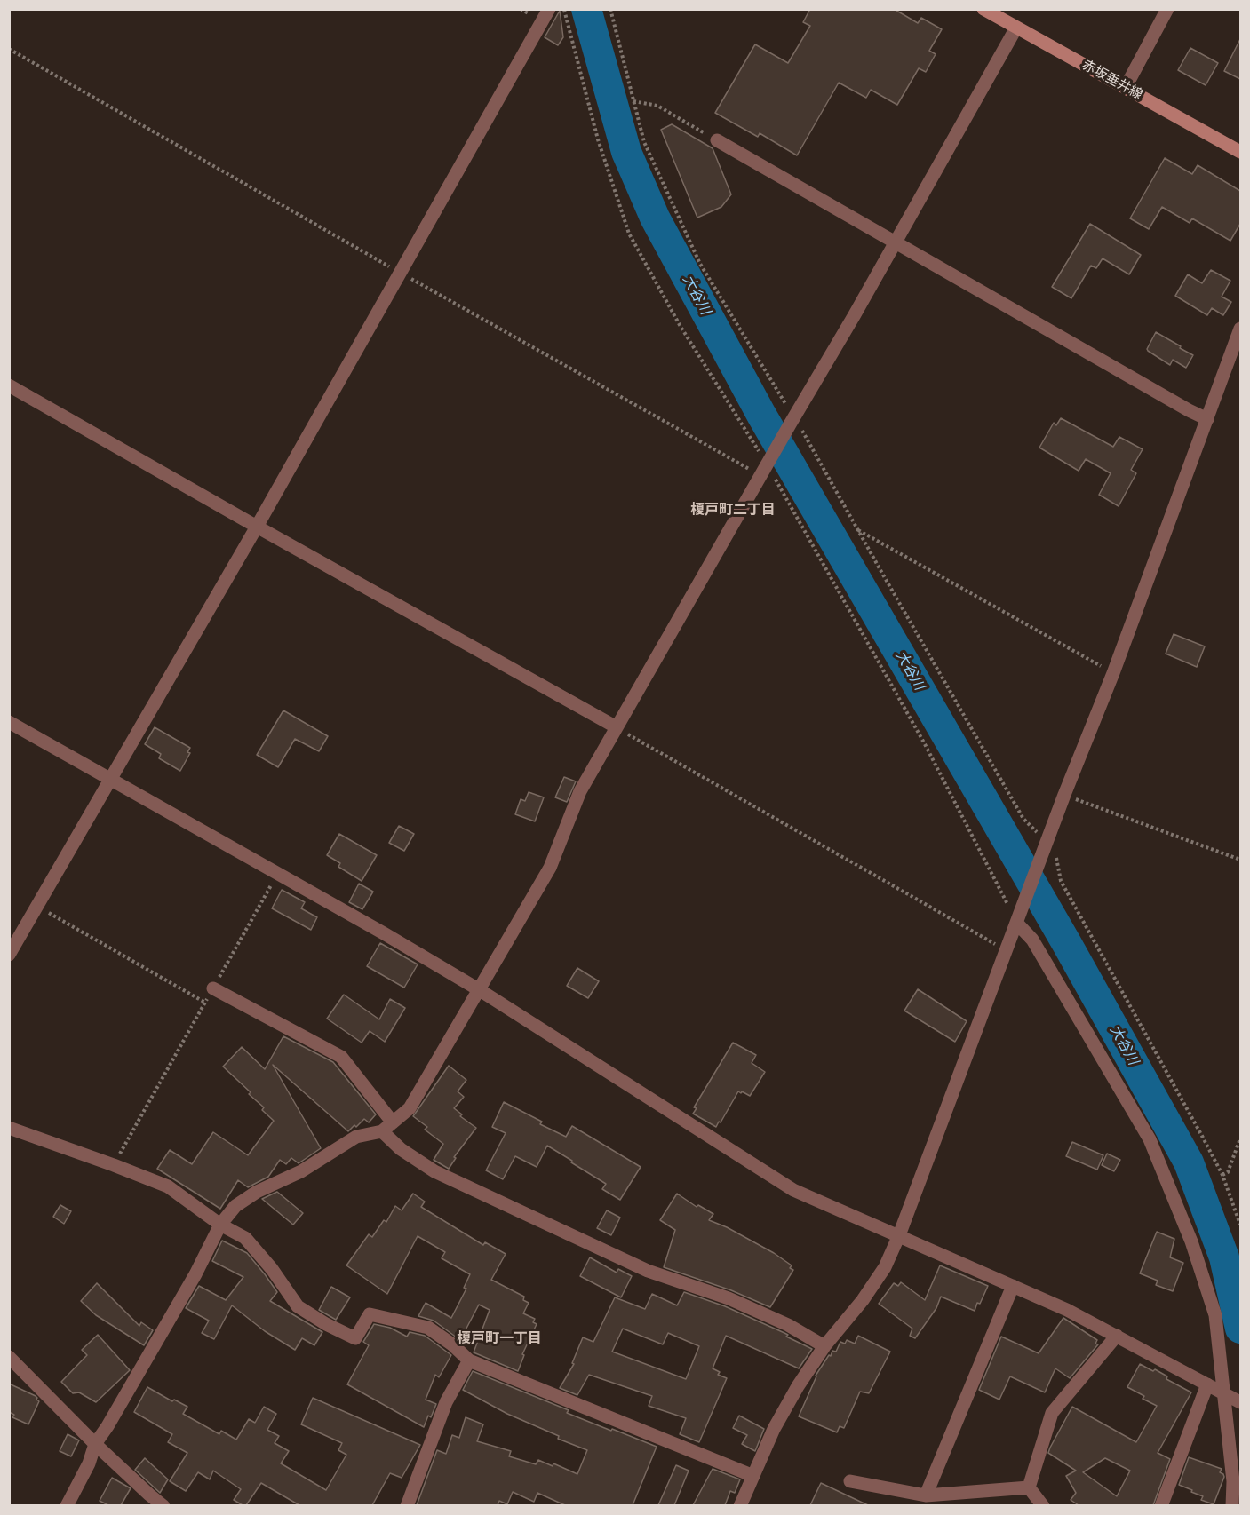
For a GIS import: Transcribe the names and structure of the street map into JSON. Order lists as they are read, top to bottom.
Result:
{
  "streets": {
    "main road": ["赤坂垂井線"]
  },
  "districts": ["榎戸町二丁目", "榎戸町一丁目"],
  "water": ["大谷川"]
}
